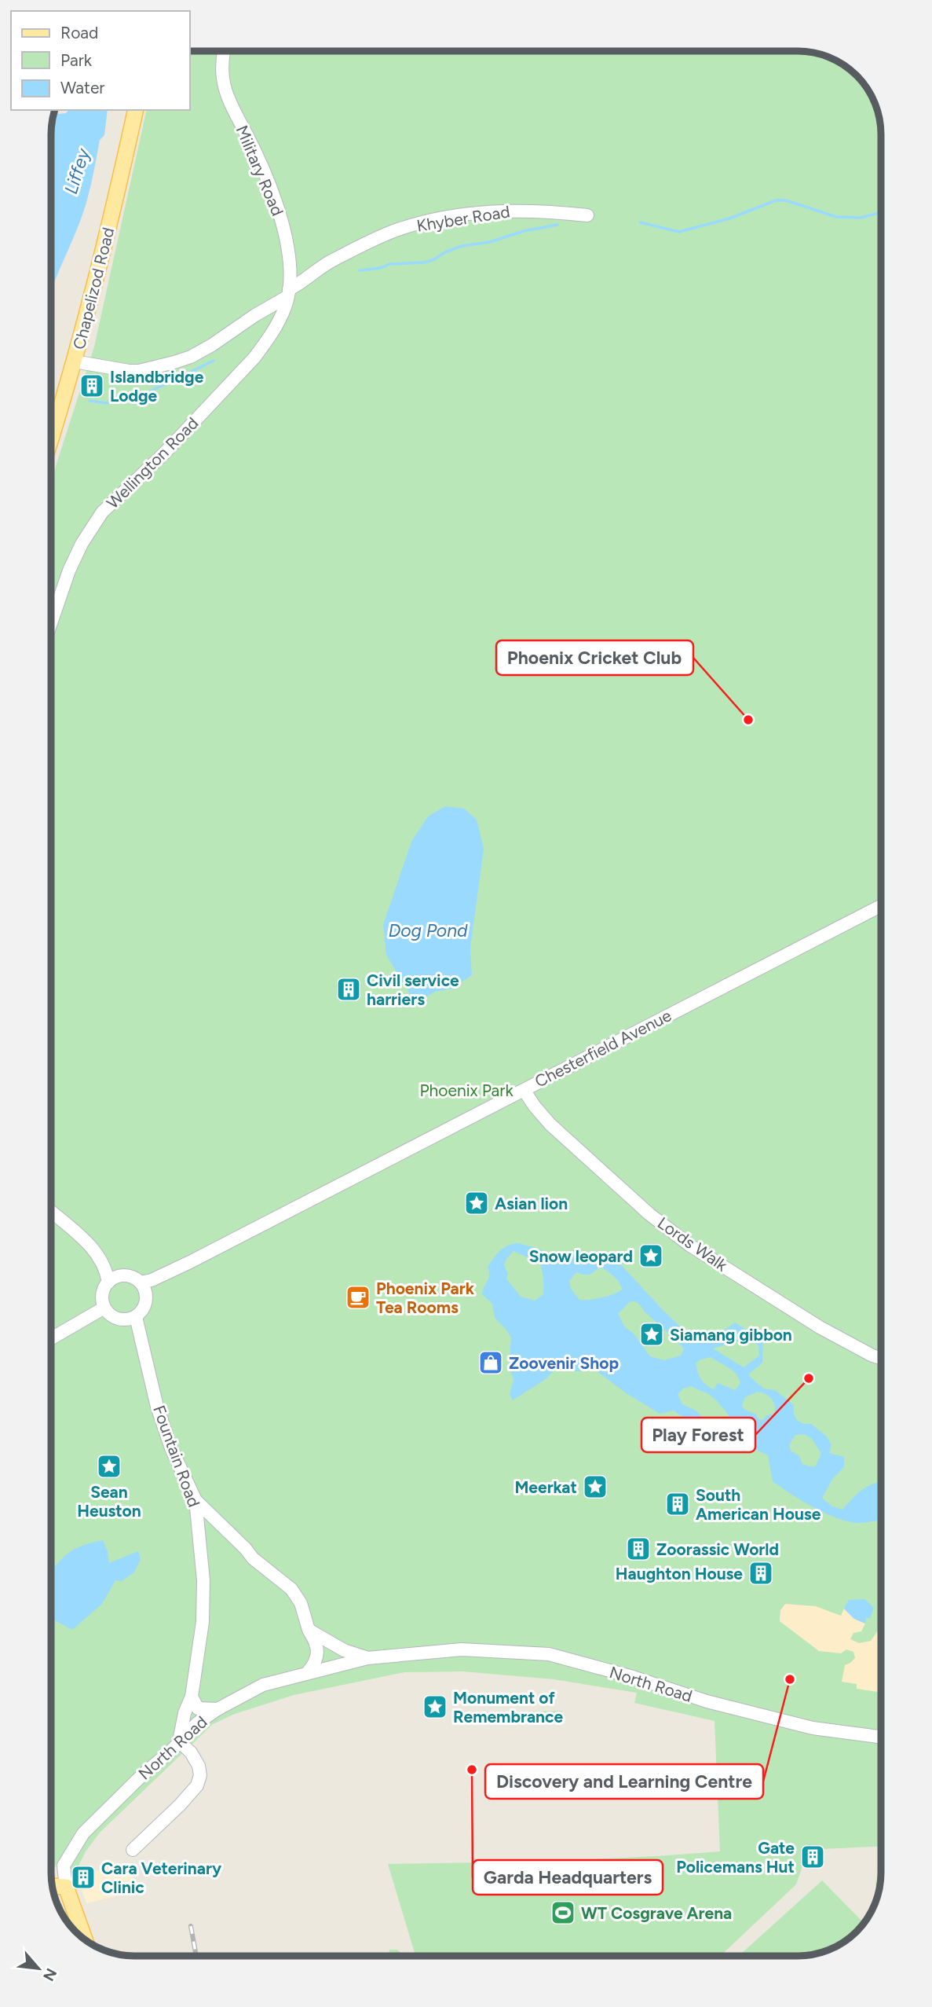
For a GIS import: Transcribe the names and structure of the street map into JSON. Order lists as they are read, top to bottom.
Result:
{
  "streets": {
    "main road": ["Chapelizod Road"],
    "street": [
      "Military Road",
      "Khyber Road",
      "Wellington Road",
      "Chesterfield Avenue",
      "Lords Walk",
      "Fountain Road",
      "North Road"
    ]
  },
  "crossings": [
    ["Military Road", "Khyber Road"],
    ["Military Road", "Wellington Road"],
    ["Khyber Road", "Chapelizod Road"],
    ["Khyber Road", "Wellington Road"],
    ["Chesterfield Avenue", "Lords Walk"],
    ["Chesterfield Avenue", "Fountain Road"],
    ["Fountain Road", "North Road"]
  ],
  "water": ["Liffey", "Dog Pond"],
  "parks": ["Phoenix Park"],
  "places": {
    "building": [
      "Islandbridge Lodge",
      "Civil service harriers",
      "South American House",
      "Zoorassic World",
      "Haughton House",
      "Gate Policemans Hut",
      "Cara Veterinary Clinic"
    ],
    "other": [
      "Phoenix Cricket Club",
      "Play Forest",
      "Discovery and Learning Centre",
      "Garda Headquarters"
    ],
    "place": [
      "Asian lion",
      "Snow leopard",
      "Siamang gibbon",
      "Sean Heuston",
      "Meerkat",
      "Monument of Remembrance"
    ],
    "cafe": ["Phoenix Park Tea Rooms"],
    "shop": ["Zoovenir Shop"],
    "sports": ["WT Cosgrave Arena"]
  },
  "legend": ["Road", "Park", "Water"],
  "north": "bottom right"
}
